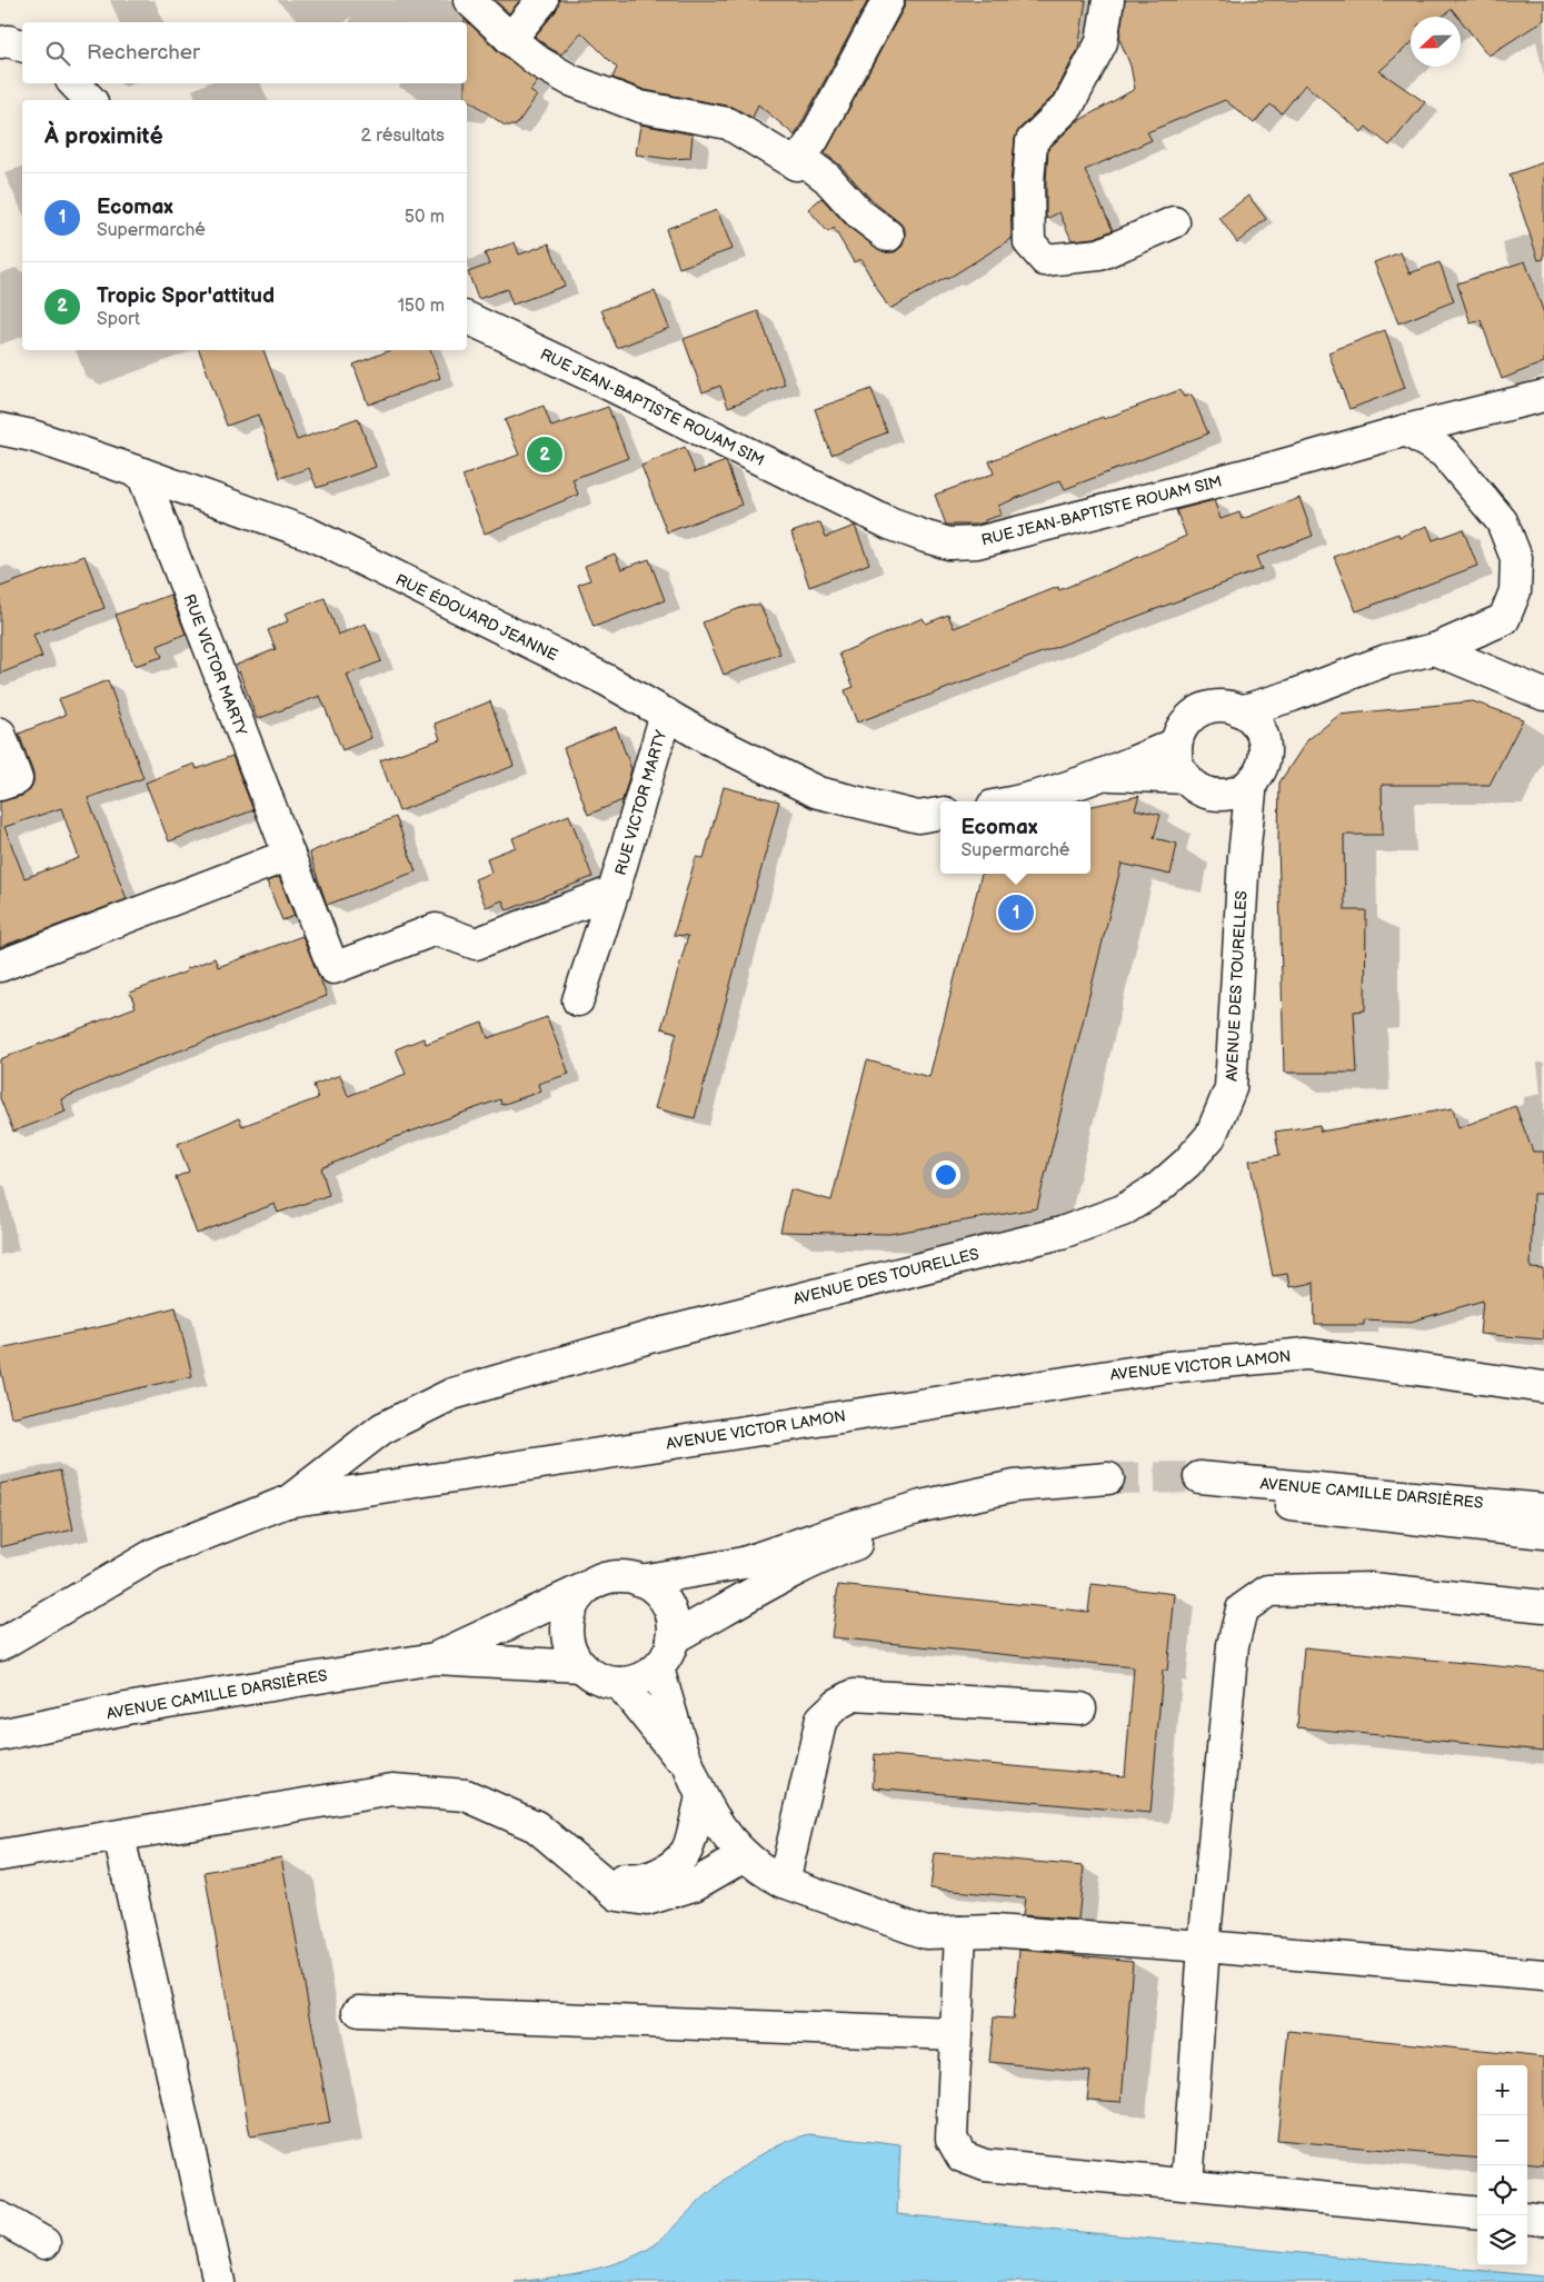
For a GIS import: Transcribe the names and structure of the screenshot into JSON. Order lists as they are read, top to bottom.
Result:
{
  "streets": {
    "street": [
      "RUE JEAN-BAPTISTE ROUAM SIM",
      "RUE ÉDOUARD JEANNE",
      "RUE VICTOR MARTY",
      "AVENUE DES TOURELLES",
      "AVENUE VICTOR LAMON",
      "AVENUE CAMILLE DARSIÈRES"
    ]
  },
  "crossings": [
    ["RUE ÉDOUARD JEANNE", "RUE VICTOR MARTY"],
    ["AVENUE DES TOURELLES", "AVENUE VICTOR LAMON"]
  ],
  "north": "left",
  "page": {
    "search": "Rechercher",
    "heading": ["À proximité", "2 résultats"],
    "list": [
      {
        "mark": "1",
        "name": "Ecomax",
        "note": "Supermarché",
        "value": "50 m"
      },
      {
        "mark": "2",
        "name": "Tropic Spor'attitud",
        "note": "Sport",
        "value": "150 m"
      }
    ],
    "pins": ["2", "1"],
    "popup": ["Ecomax", "Supermarché"],
    "map_buttons": ["+", "−"]
  }
}
